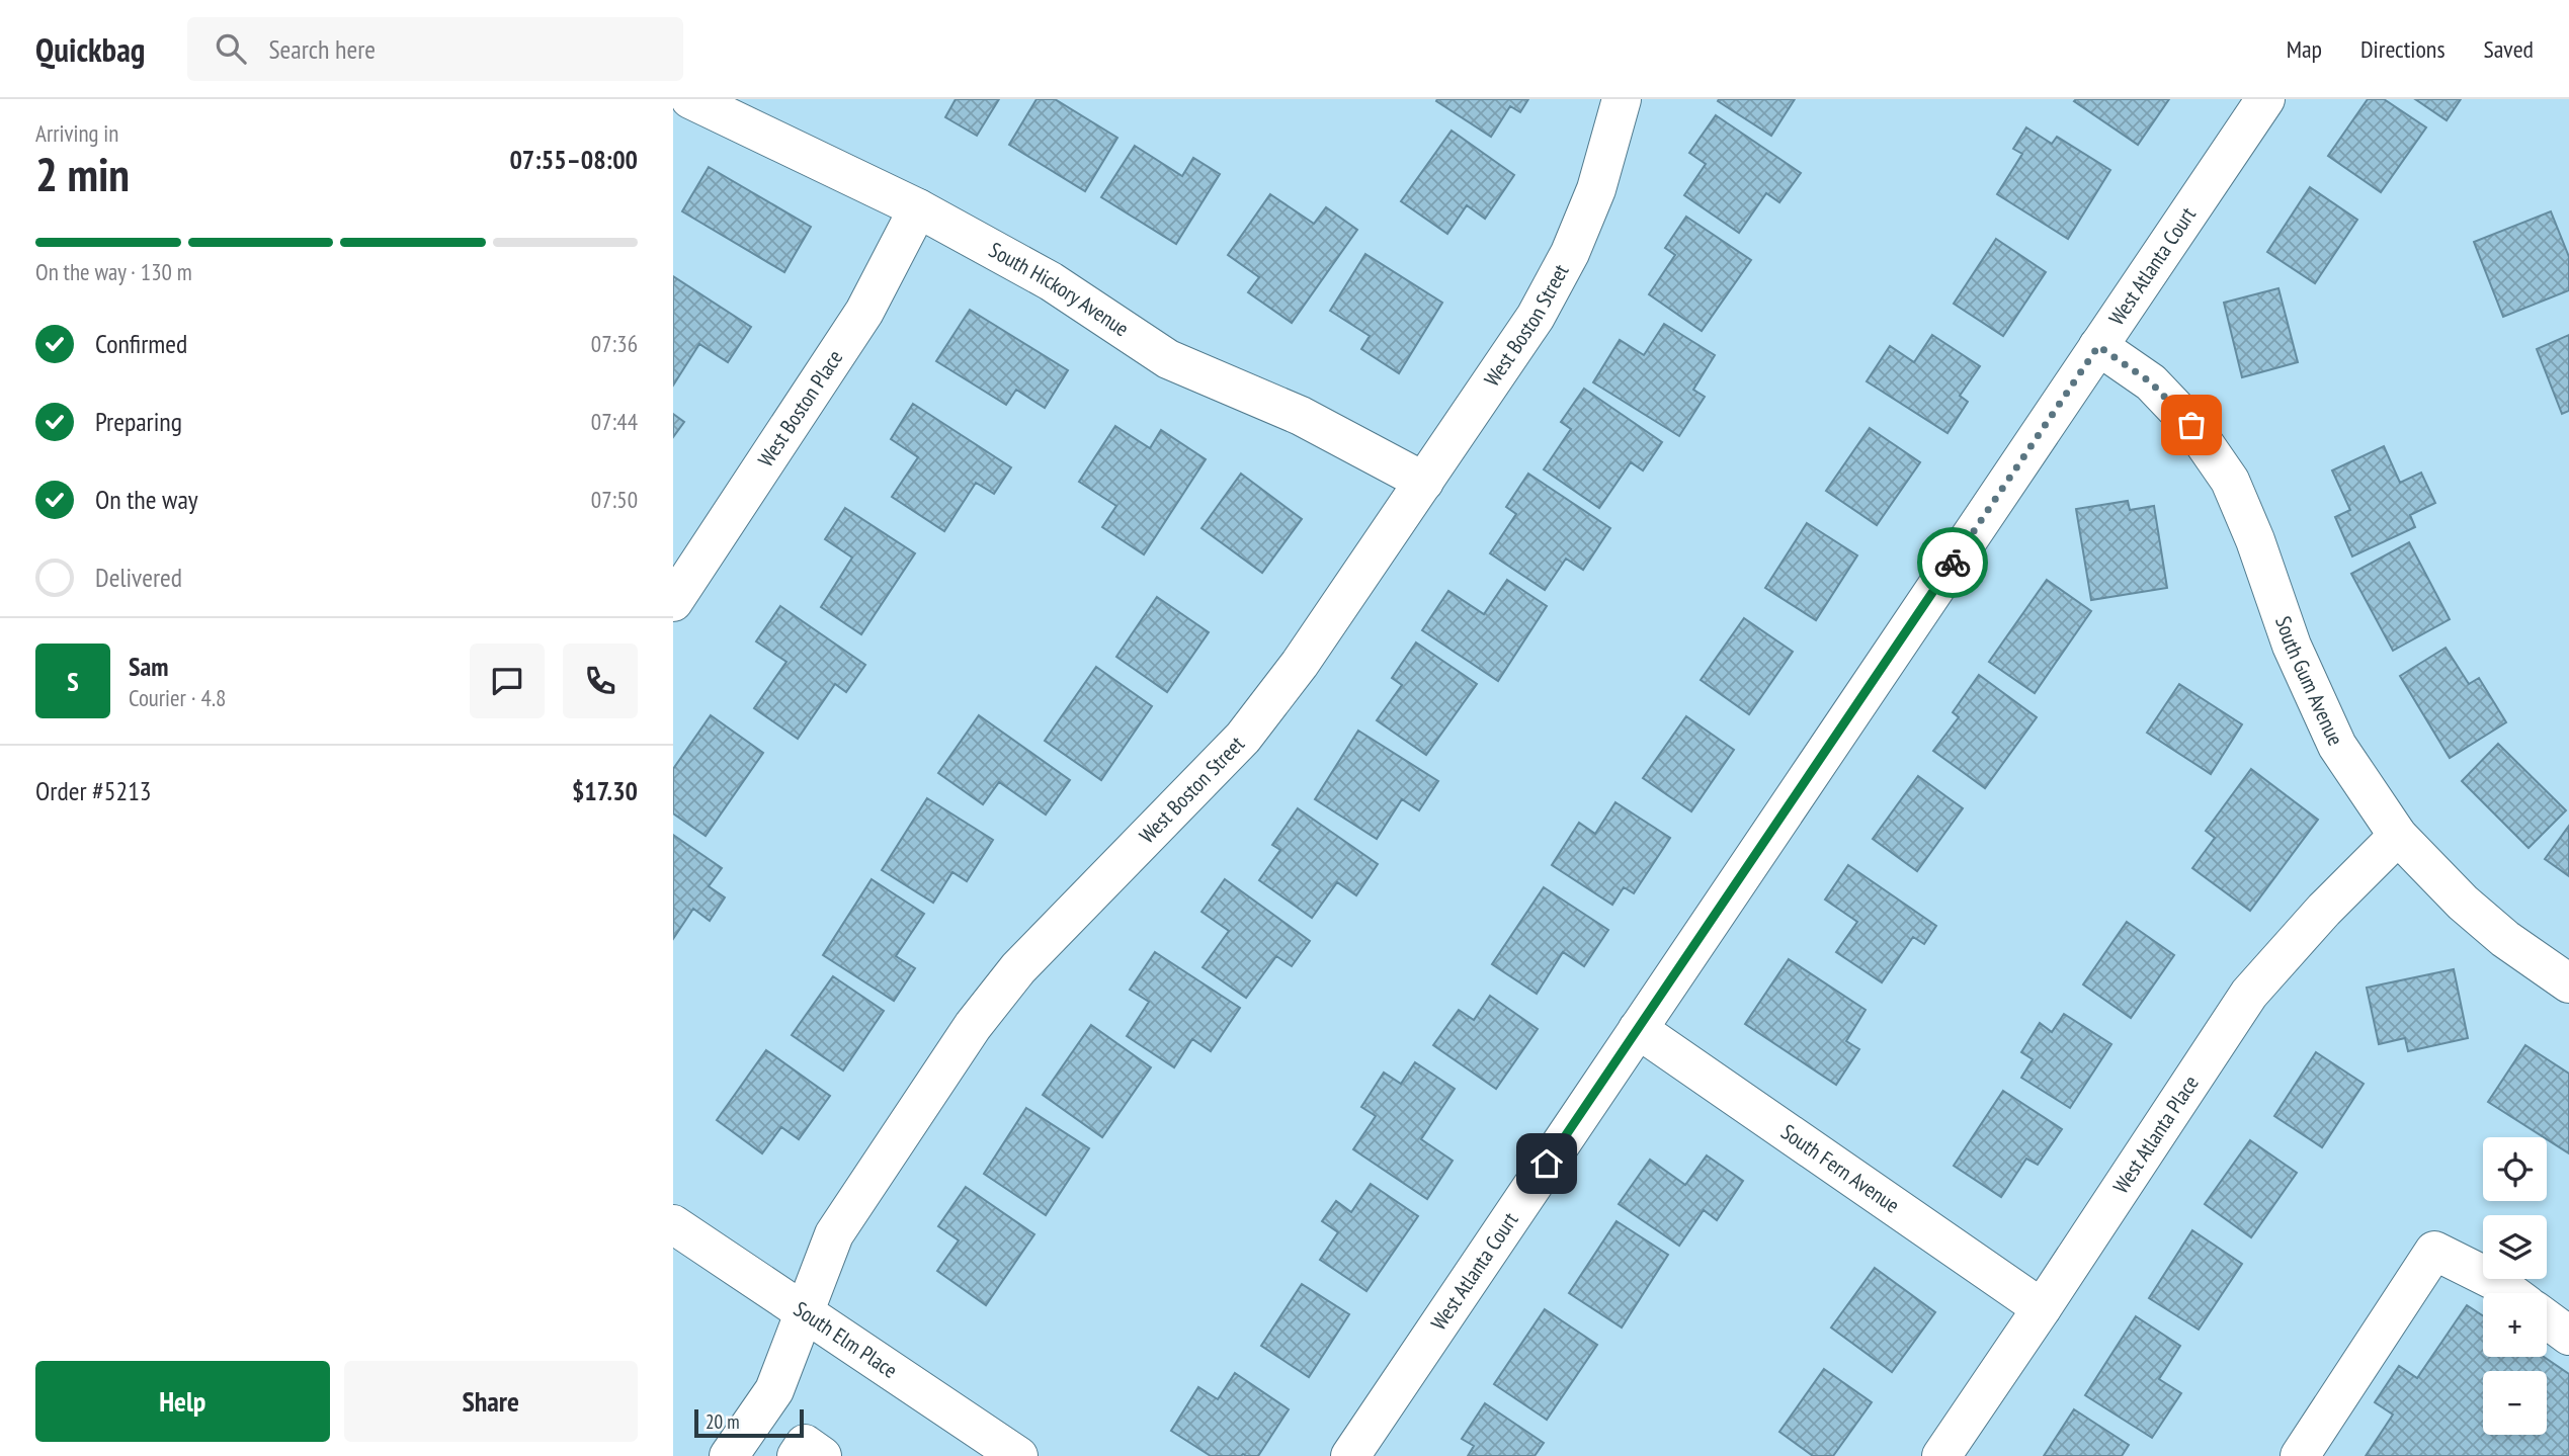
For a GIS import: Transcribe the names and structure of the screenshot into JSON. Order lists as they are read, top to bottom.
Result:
{
  "streets": {
    "street": [
      "West Atlanta Court",
      "South Hickory Avenue",
      "West Boston Street",
      "West Boston Place",
      "South Gum Avenue",
      "West Atlanta Place",
      "South Fern Avenue",
      "South Elm Place"
    ]
  },
  "crossings": [
    ["West Atlanta Court", "South Gum Avenue"],
    ["West Atlanta Court", "South Fern Avenue"],
    ["South Hickory Avenue", "West Boston Street"],
    ["South Hickory Avenue", "West Boston Place"],
    ["West Boston Street", "South Elm Place"],
    ["South Gum Avenue", "West Atlanta Place"],
    ["West Atlanta Place", "South Fern Avenue"]
  ],
  "scale_bar": "20 m",
  "page": {
    "header": "Quickbag",
    "search": "Search here",
    "nav": ["Map", "Directions", "Saved"],
    "heading": ["2 min", "Arriving in", "07:55–08:00"],
    "panel": [
      "Sam",
      "Courier · 4.8",
      "Order #5213",
      "$17.30"
    ],
    "bar": "On the way · 130 m",
    "list": [
      ["Confirmed", "07:36"],
      ["Preparing", "07:44"],
      ["On the way", "07:50"],
      "Delivered"
    ],
    "round": "S",
    "map_buttons": ["+", "−"],
    "buttons": ["Help", "Share"],
    "scale": "20 m"
  }
}
